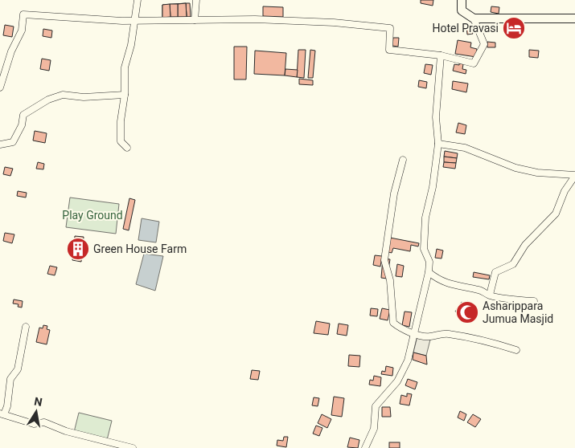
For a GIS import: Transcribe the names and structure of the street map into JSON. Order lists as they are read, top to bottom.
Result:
{
  "parks": ["Play Ground"],
  "places": {
    "hotel": ["Hotel Pravasi"],
    "building": ["Green House Farm"],
    "mosque": ["Asharippara Jumua Masjid"]
  },
  "north": "top"
}
